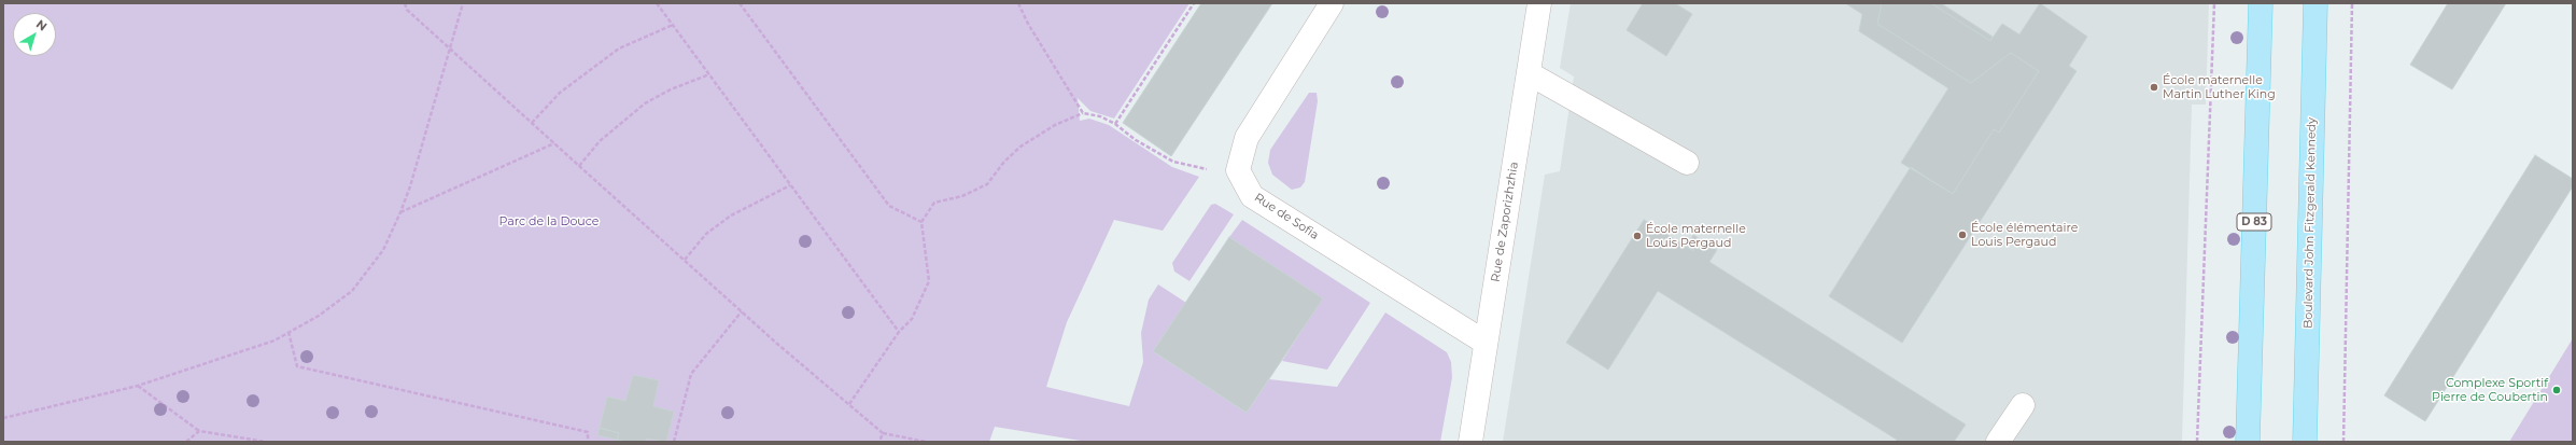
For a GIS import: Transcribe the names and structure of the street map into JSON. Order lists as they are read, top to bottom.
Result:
{
  "streets": {
    "main road": ["D 83", "Boulevard John Fitzgerald Kennedy"],
    "street": ["Rue de Sofia", "Rue de Zaporizhzhia"]
  },
  "crossings": [
    ["Rue de Sofia", "Rue de Zaporizhzhia"]
  ],
  "parks": ["Parc de la Douce"],
  "places": [
    "École maternelle Martin Luther King",
    "École élémentaire Louis Pergaud",
    "École maternelle Louis Pergaud",
    "Complexe Sportif Pierre de Coubertin"
  ],
  "north": "top right"
}
